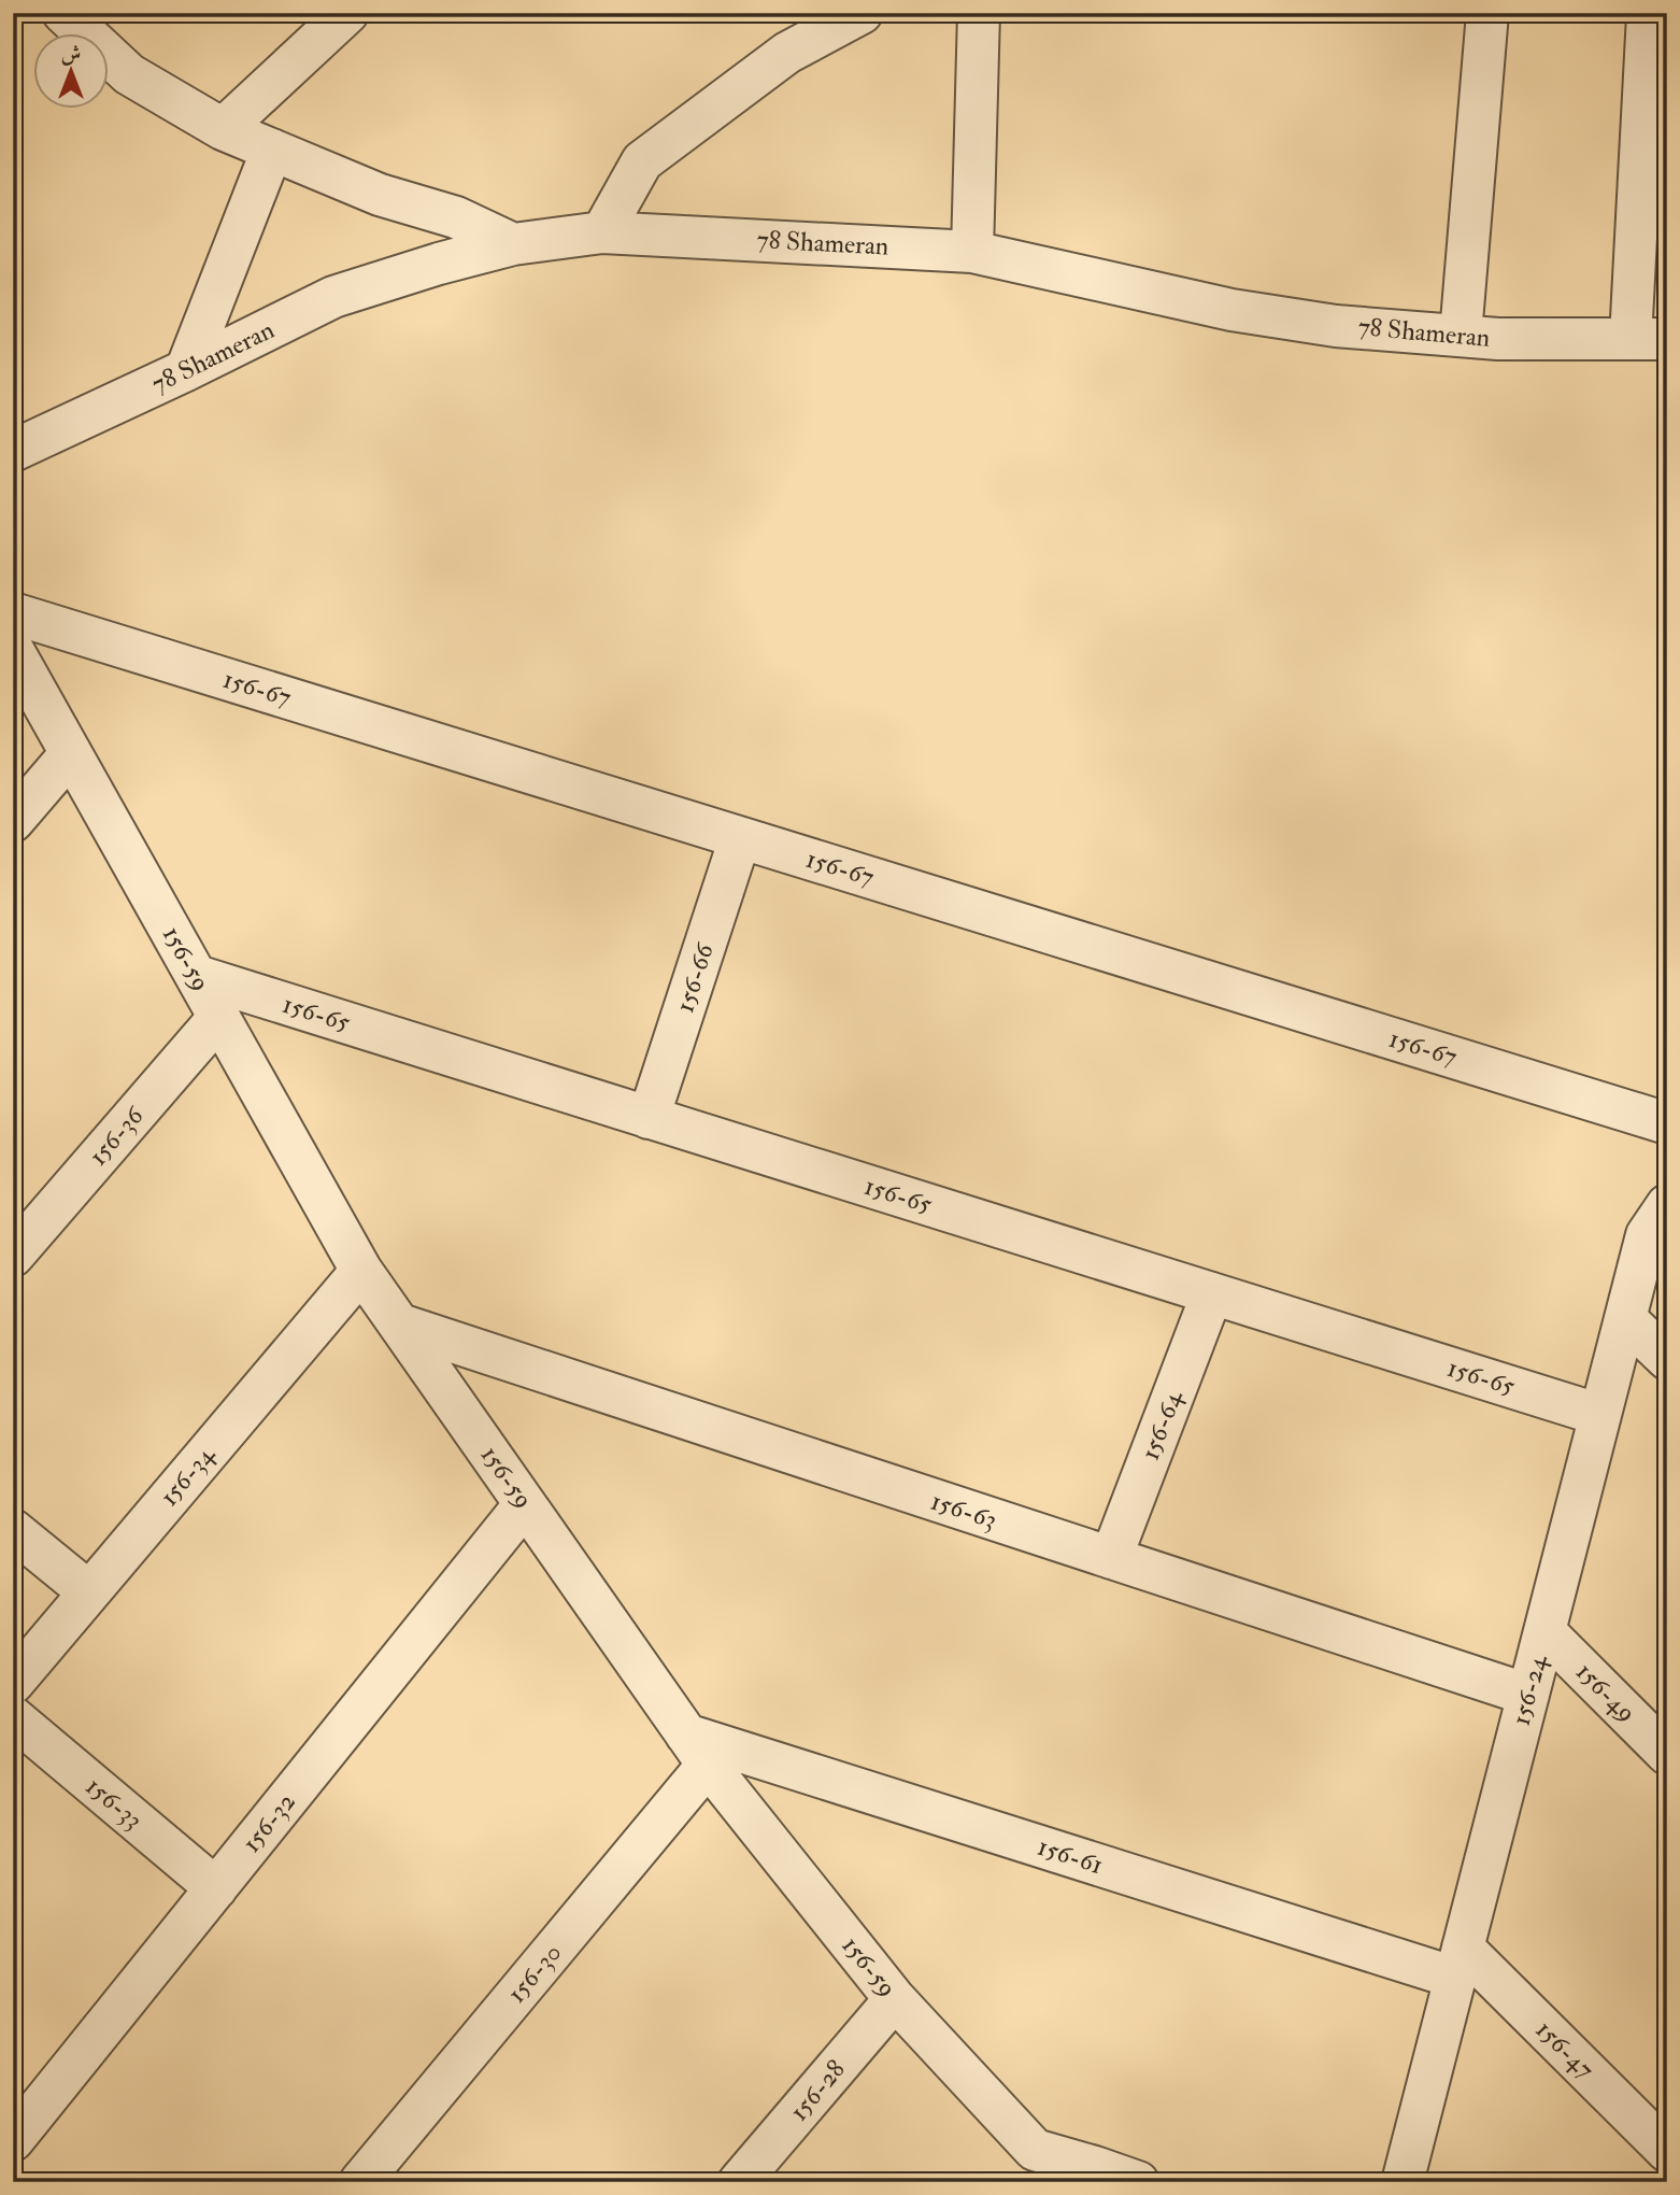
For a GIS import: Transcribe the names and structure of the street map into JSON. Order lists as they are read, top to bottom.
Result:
{
  "streets": {
    "street": [
      "78 Shameran",
      "156-67",
      "156-59",
      "156-66",
      "156-65",
      "156-36",
      "156-64",
      "156-34",
      "156-63",
      "156-24",
      "156-49",
      "156-33",
      "156-32",
      "156-61",
      "156-30",
      "156-47",
      "156-28"
    ]
  },
  "crossings": [
    ["156-67", "156-66"],
    ["156-59", "156-65"],
    ["156-59", "156-36"],
    ["156-59", "156-34"],
    ["156-59", "156-63"],
    ["156-59", "156-32"],
    ["156-59", "156-61"],
    ["156-59", "156-30"],
    ["156-59", "156-28"],
    ["156-66", "156-65"],
    ["156-65", "156-64"],
    ["156-65", "156-24"],
    ["156-64", "156-63"],
    ["156-63", "156-24"],
    ["156-24", "156-49"],
    ["156-24", "156-61"],
    ["156-24", "156-47"],
    ["156-33", "156-32"],
    ["156-61", "156-30"],
    ["156-61", "156-47"]
  ],
  "north": "top"
}
